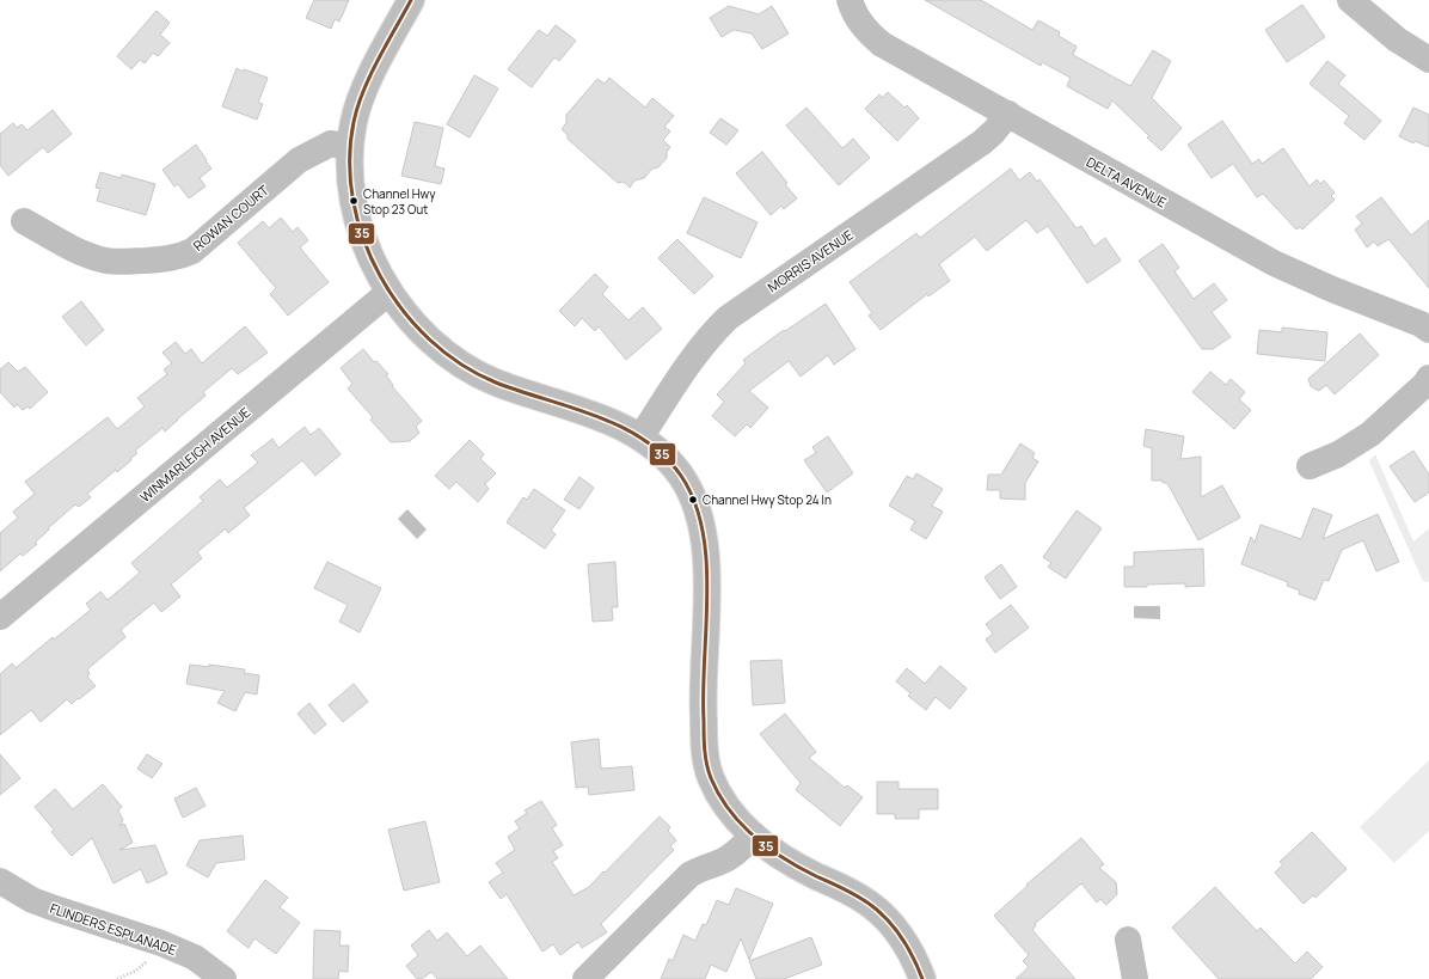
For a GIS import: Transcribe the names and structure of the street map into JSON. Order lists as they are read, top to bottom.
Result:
{
  "streets": {
    "street": [
      "DELTA AVENUE",
      "ROWAN COURT",
      "MORRIS AVENUE",
      "WINMARLEIGH AVENUE",
      "FLINDERS ESPLANADE"
    ]
  },
  "crossings": [
    ["DELTA AVENUE", "MORRIS AVENUE"]
  ],
  "places": ["Channel Hwy Stop 23 Out", "Channel Hwy Stop 24 In"],
  "lines": ["transit line 35"]
}
